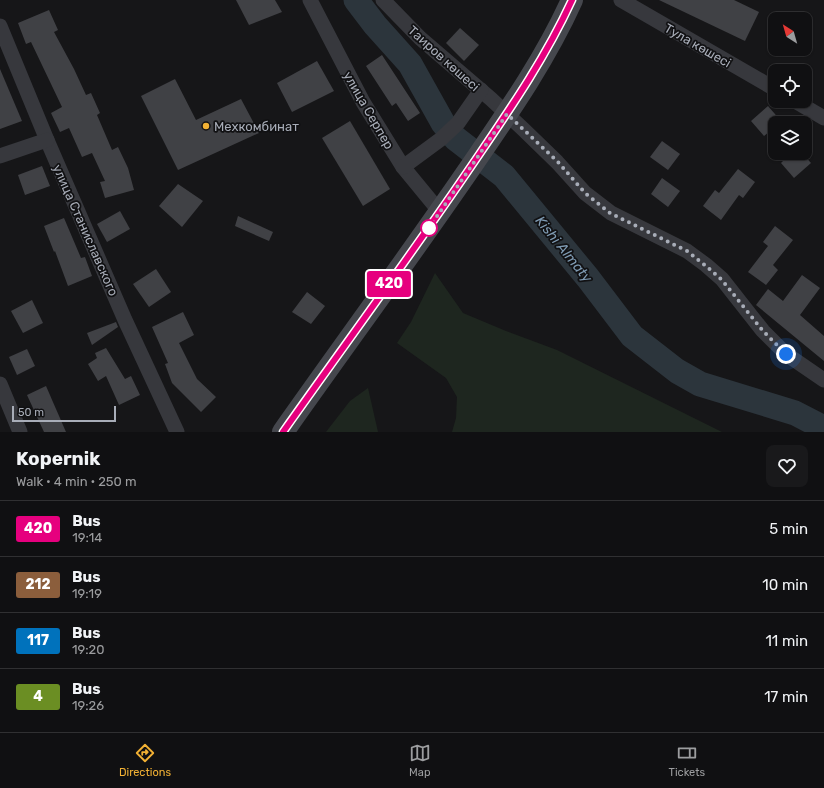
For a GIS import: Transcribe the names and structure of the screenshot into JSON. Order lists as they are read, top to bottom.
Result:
{
  "streets": {
    "street": [
      "Тула көшесі",
      "Таиров көшесі",
      "улица Серпер",
      "улица Станиславского"
    ]
  },
  "water": ["Kіshі Almaty"],
  "places": ["Мехкомбинат"],
  "lines": ["bus line 420"],
  "scale_bar": "50 m",
  "north": "top left",
  "page": {
    "on_map": "420",
    "scale": "50 m",
    "heading": ["Kopernik", "Walk · 4 min · 250 m"],
    "list": [
      {
        "mark": "420",
        "name": "Bus",
        "note": "19:14",
        "value": "5 min"
      },
      {
        "mark": "212",
        "name": "Bus",
        "note": "19:19",
        "value": "10 min"
      },
      {
        "mark": "117",
        "name": "Bus",
        "note": "19:20",
        "value": "11 min"
      },
      {
        "mark": "4",
        "name": "Bus",
        "note": "19:26",
        "value": "17 min"
      }
    ],
    "tabs": ["Directions", "Map", "Tickets"]
  }
}
